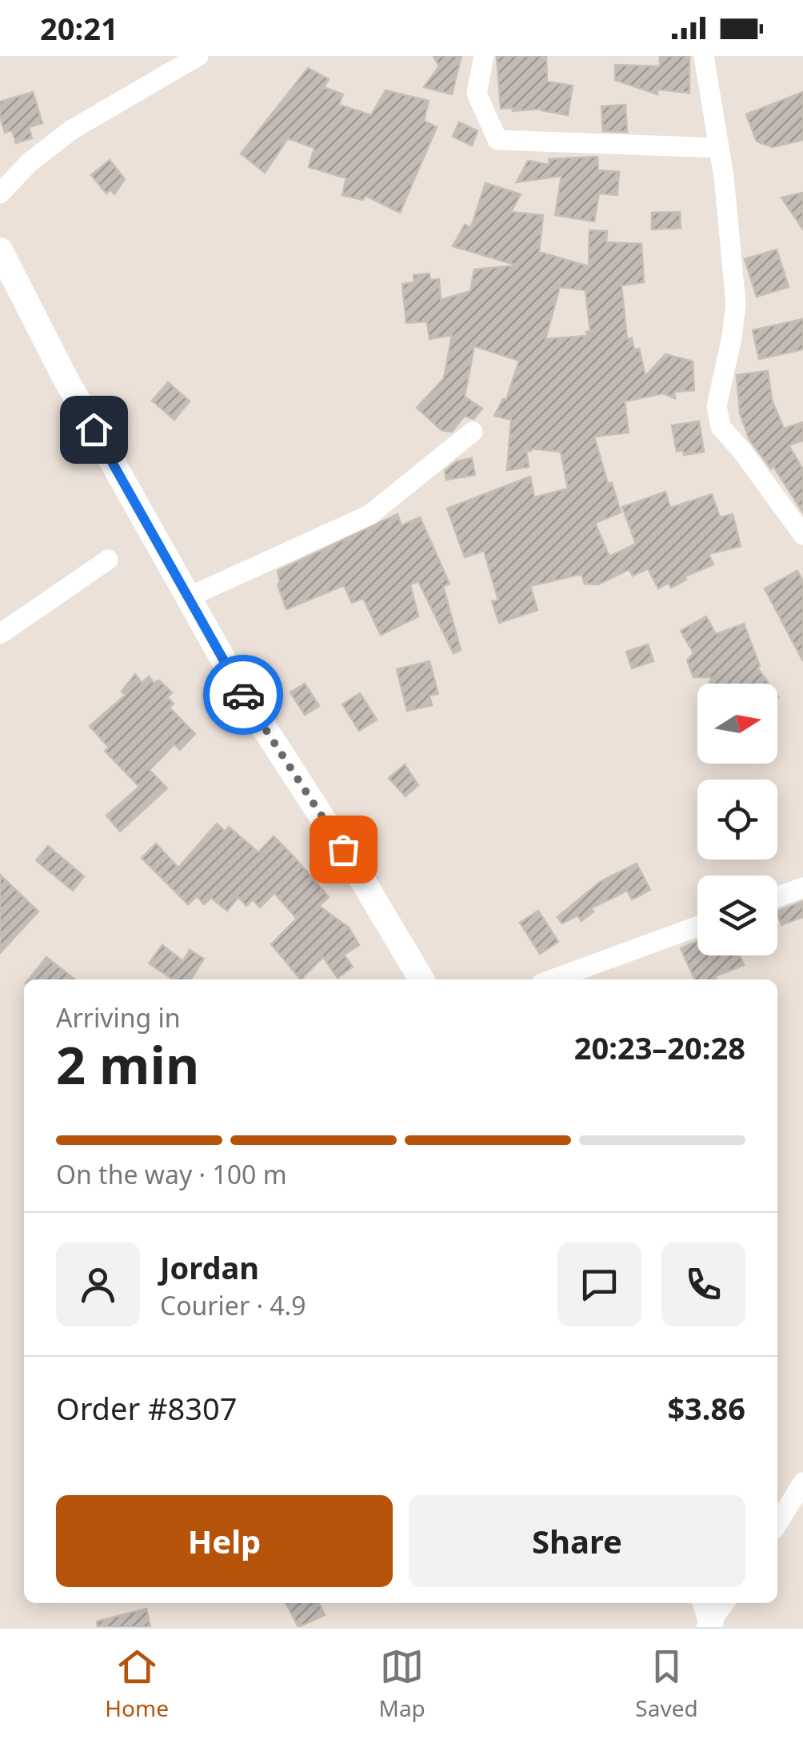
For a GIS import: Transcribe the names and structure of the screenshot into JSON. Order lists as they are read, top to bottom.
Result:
{
  "north": "right",
  "page": {
    "status": "20:21",
    "heading": ["2 min", "Arriving in", "20:23–20:28"],
    "panel": [
      "Jordan",
      "Courier · 4.9",
      "Order #8307",
      "$3.86"
    ],
    "bar": "On the way · 100 m",
    "buttons": ["Help", "Share"],
    "tabs": ["Home", "Map", "Saved"]
  }
}
